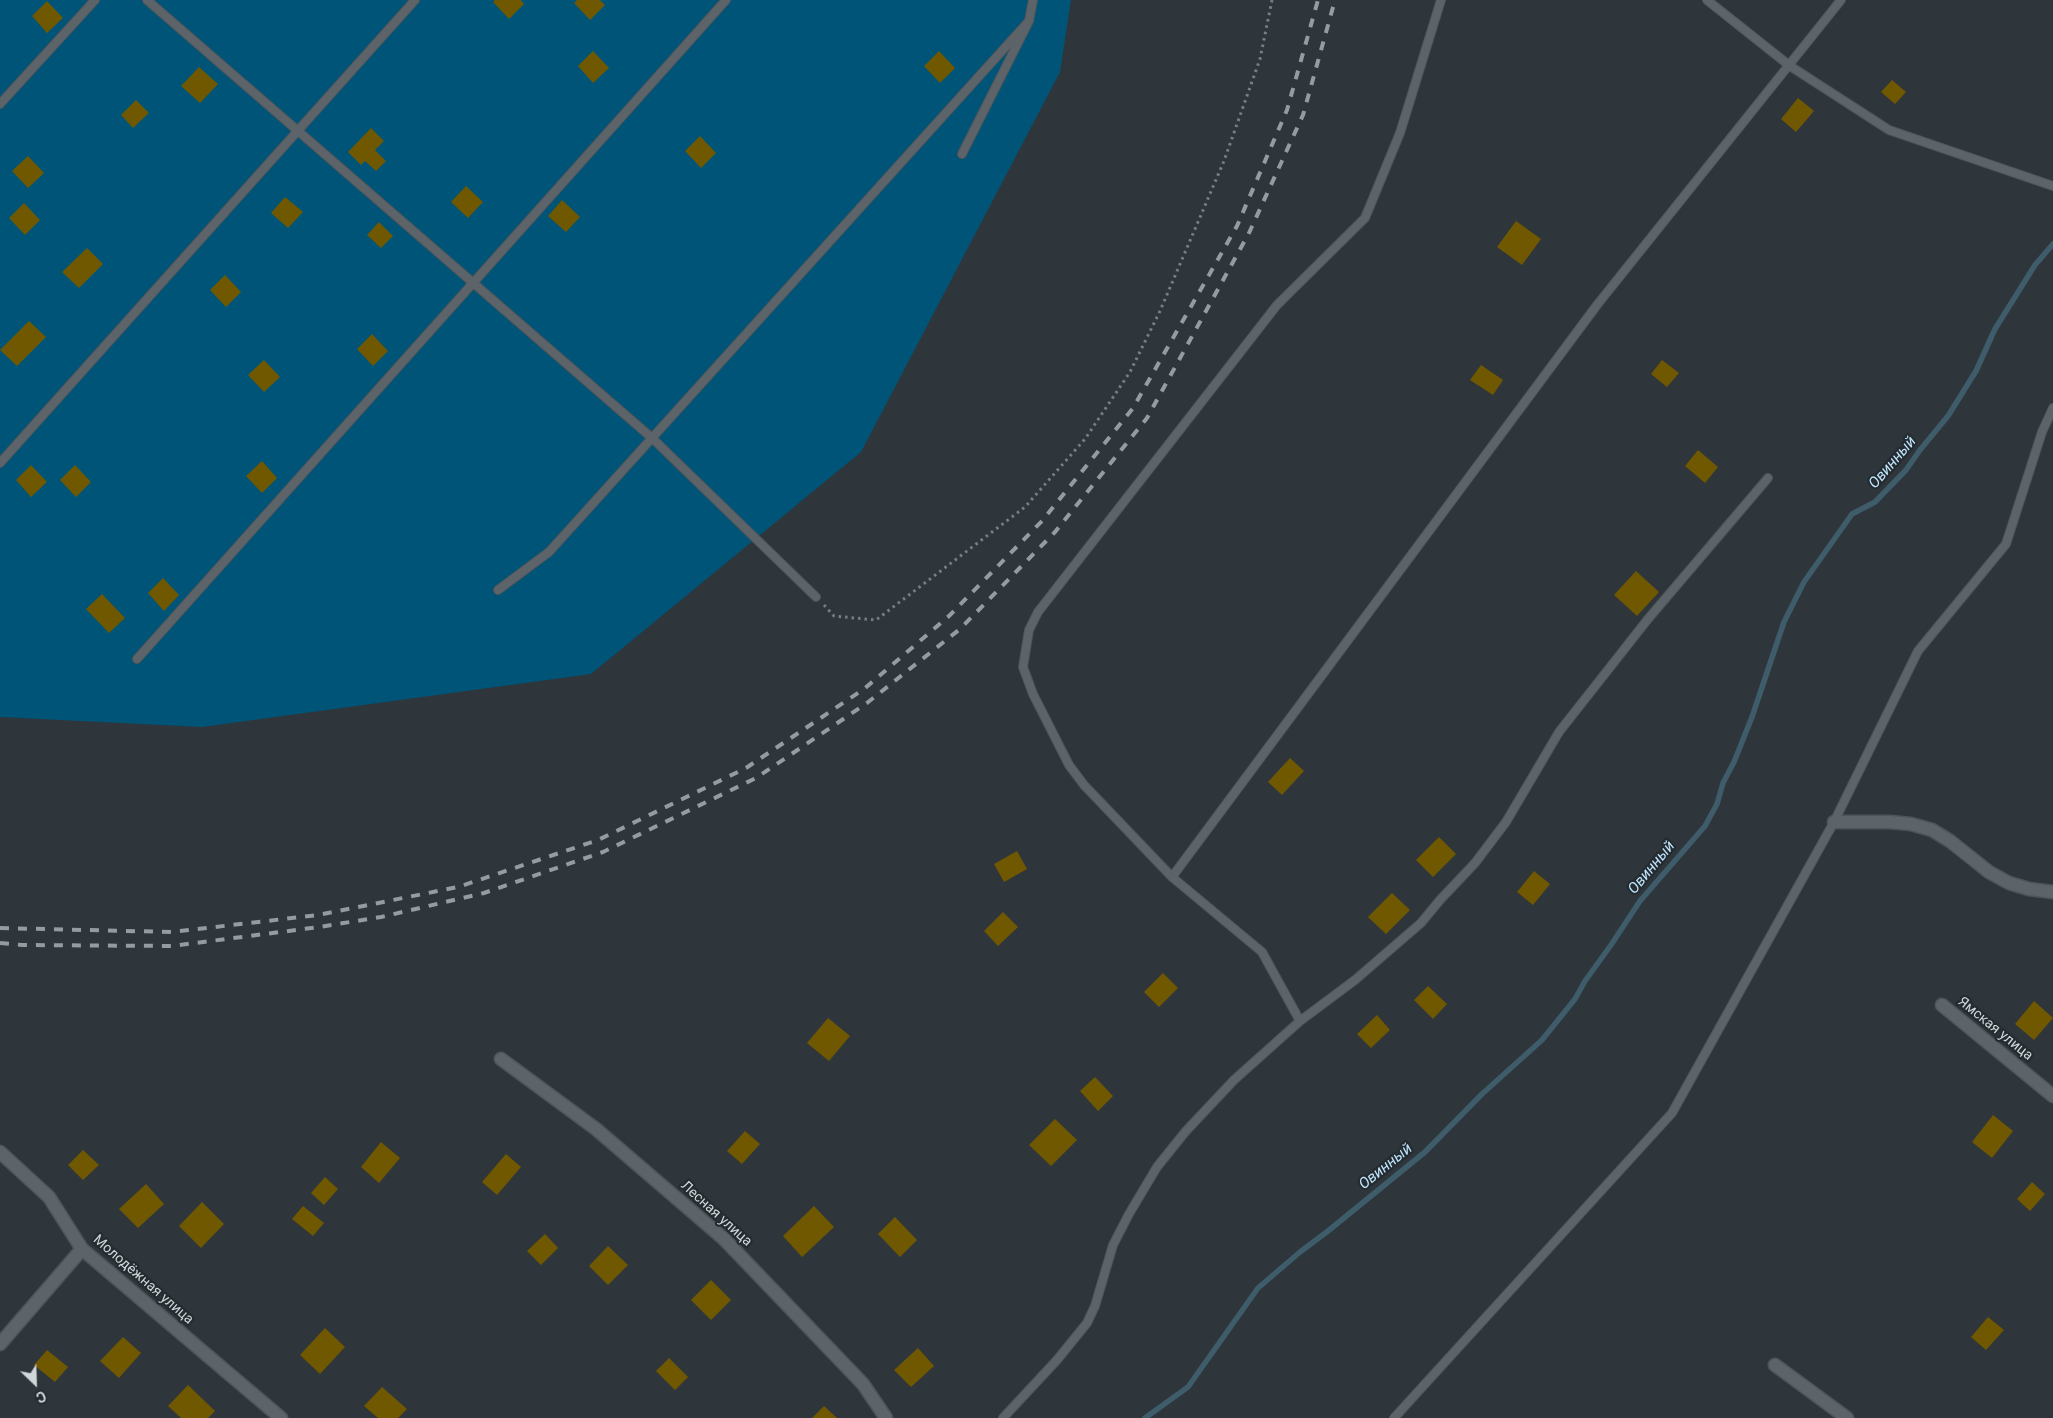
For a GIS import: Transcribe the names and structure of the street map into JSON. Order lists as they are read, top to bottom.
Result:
{
  "streets": {
    "street": ["Ямская улица", "Лесная улица", "Молодёжная улица"]
  },
  "water": ["Овинный"],
  "north": "bottom right"
}
